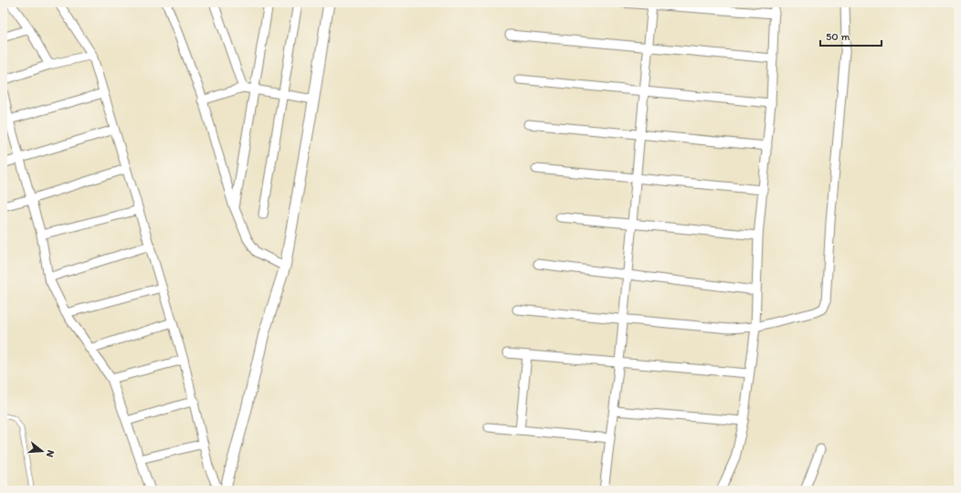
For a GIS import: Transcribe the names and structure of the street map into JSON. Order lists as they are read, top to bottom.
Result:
{
  "scale_bar": "50 m",
  "north": "right"
}
